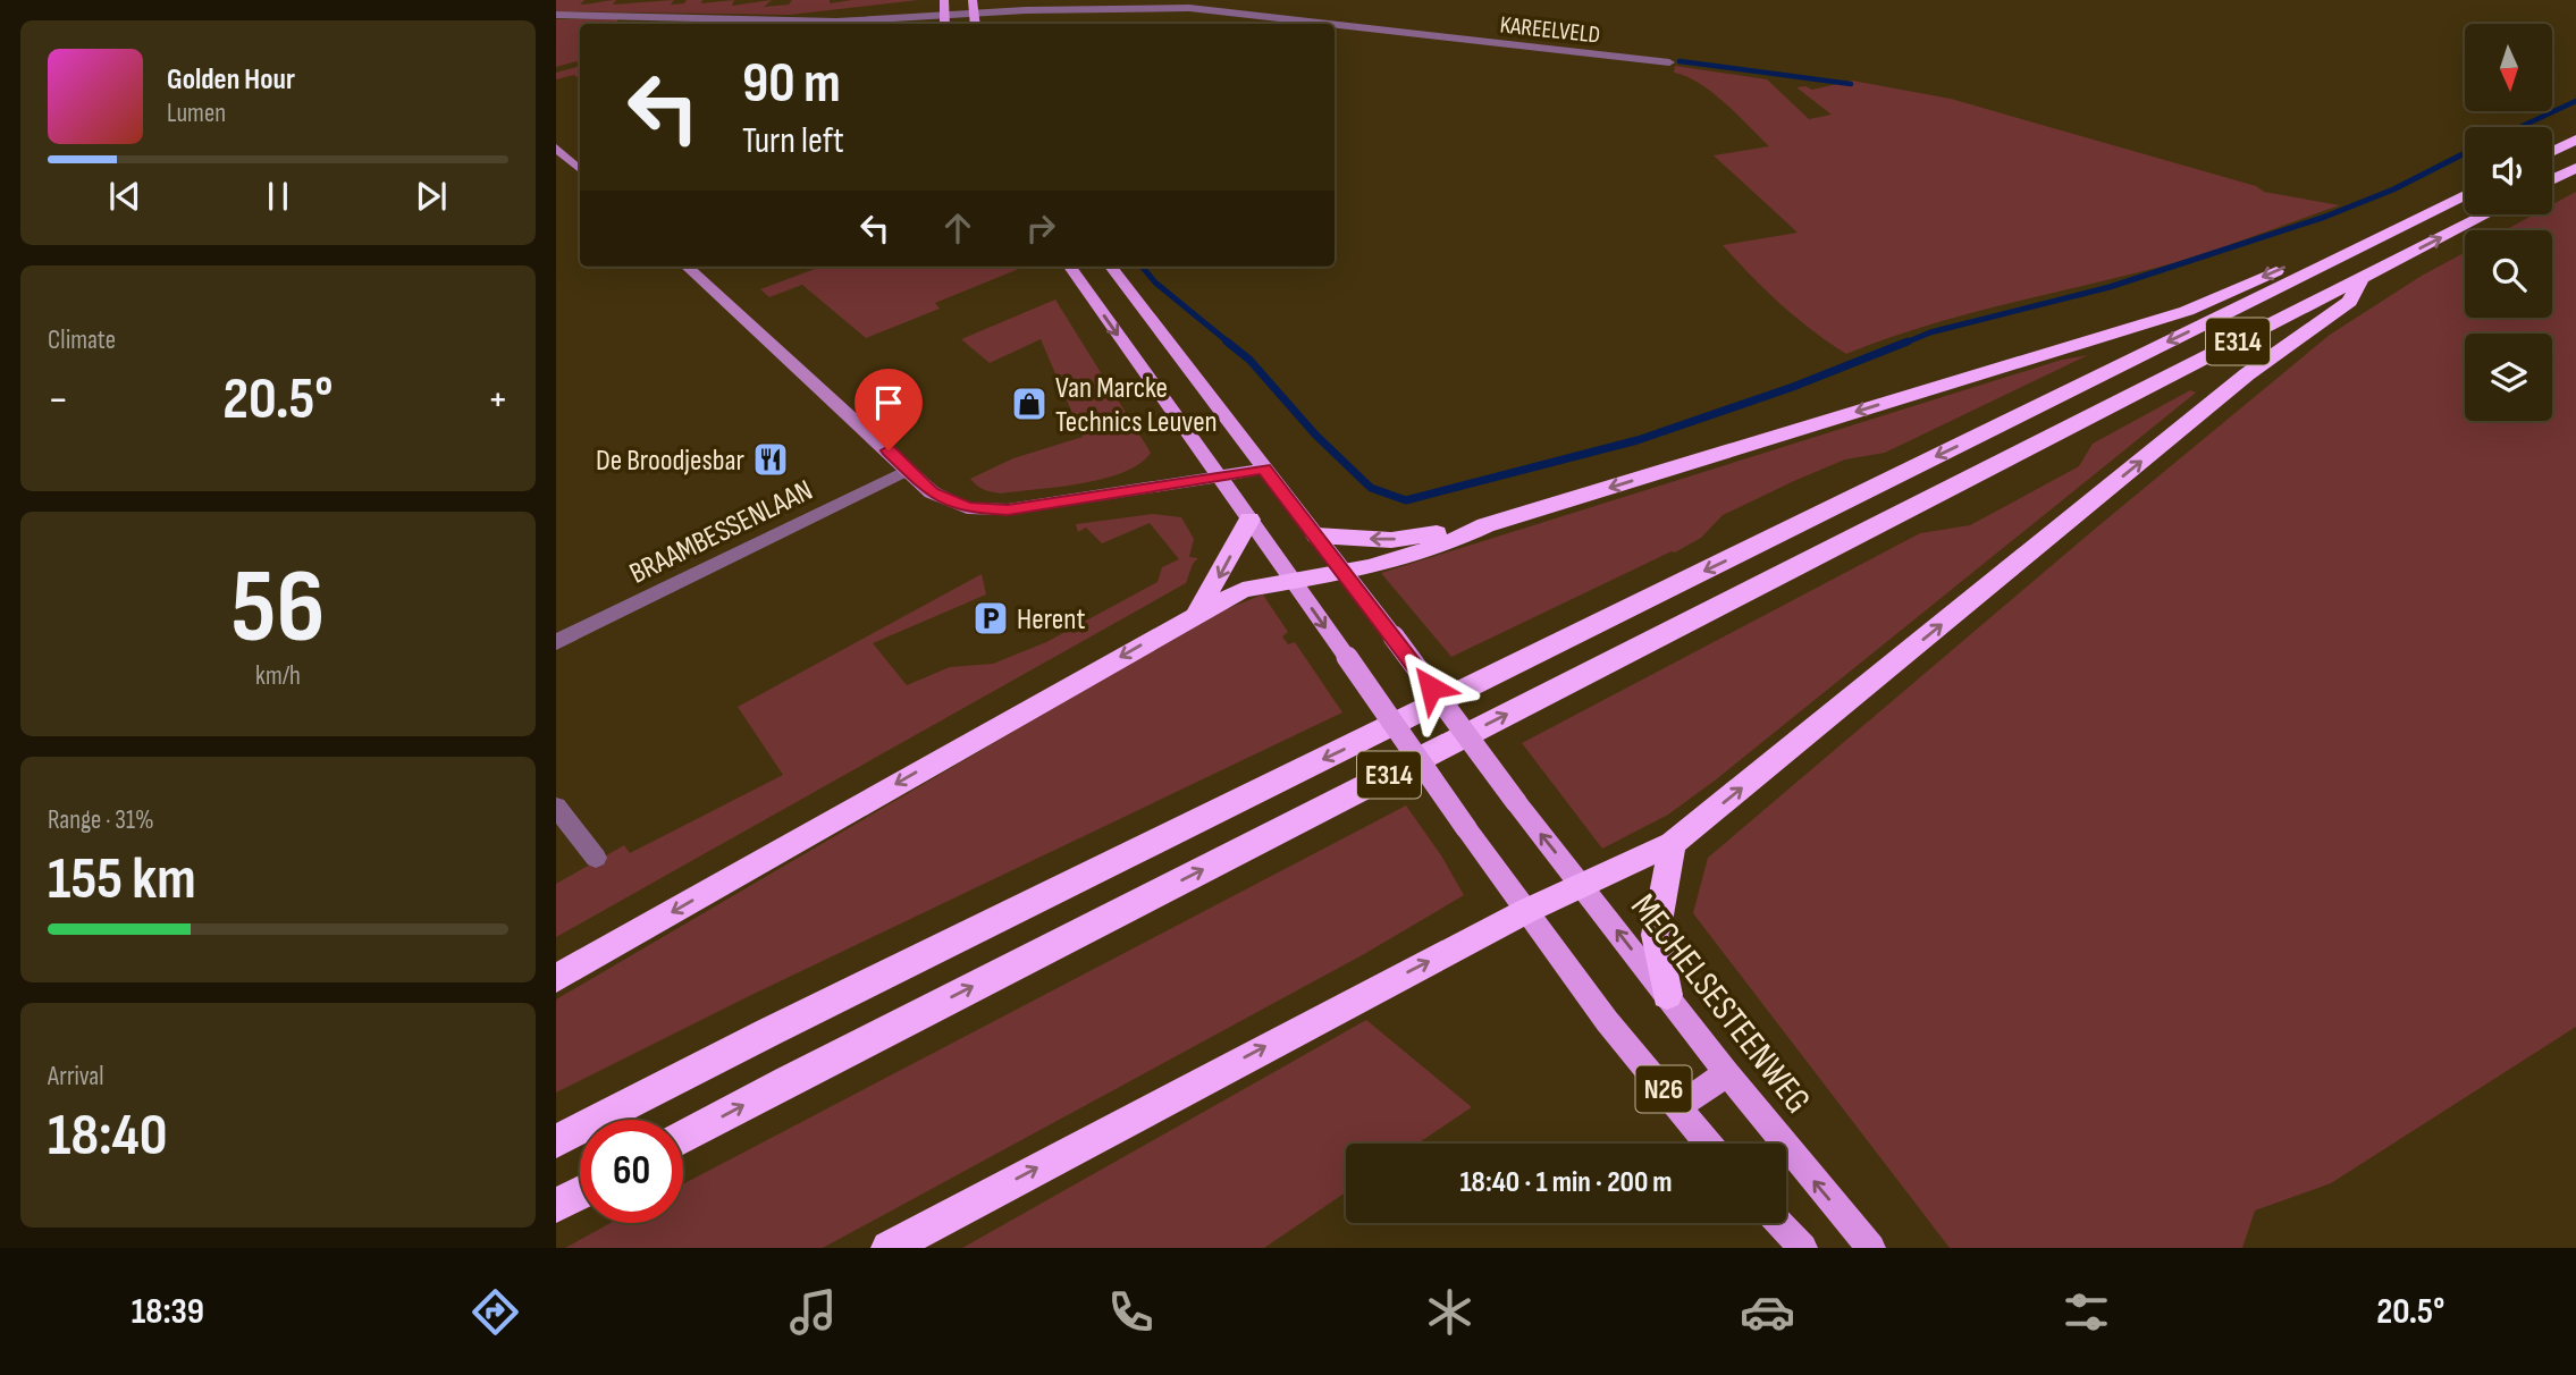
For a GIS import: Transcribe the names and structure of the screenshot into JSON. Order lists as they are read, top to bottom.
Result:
{
  "streets": {
    "highway": ["E314"],
    "main road": ["MECHELSESTEENWEG", "N26"],
    "street": ["KAREELVELD", "BRAAMBESSENLAAN"]
  },
  "crossings": [
    ["MECHELSESTEENWEG", "N26"]
  ],
  "places": {
    "shop": ["Van Marcke Technics Leuven"],
    "restaurant": ["De Broodjesbar"],
    "parking": ["Herent"]
  },
  "north": "bottom",
  "page": {
    "turn": ["90 m", "Turn left"],
    "song": ["Golden Hour", "Lumen"],
    "tile": [
      "Climate",
      ["56", "km/h"],
      ["Range · 31%", "155 km"],
      ["Arrival", "18:40"]
    ],
    "heat": ["−", "20.5°", "+"],
    "limit": "60",
    "trip": "18:40 · 1 min · 200 m",
    "tabs": ["18:39", "20.5°"]
  }
}
